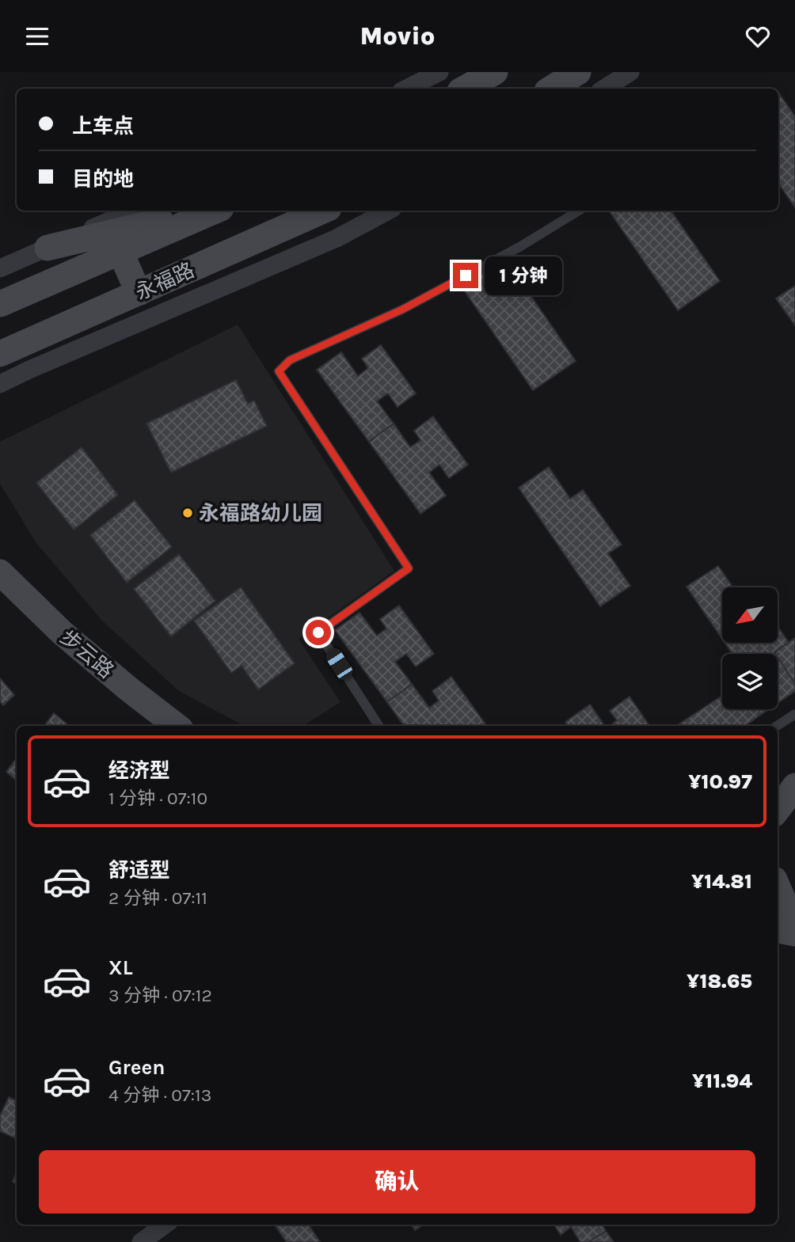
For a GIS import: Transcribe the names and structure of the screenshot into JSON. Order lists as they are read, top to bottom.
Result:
{
  "streets": {
    "main road": ["永福路", "步云路"]
  },
  "places": ["永福路幼儿园"],
  "north": "bottom left",
  "page": {
    "header": "Movio",
    "banner": ["上车点", "目的地"],
    "bubble": "1 分钟",
    "list": [
      {
        "name": "经济型",
        "note": "1 分钟 · 07:10",
        "value": "¥10.97"
      },
      {
        "name": "舒适型",
        "note": "2 分钟 · 07:11",
        "value": "¥14.81"
      },
      {
        "name": "XL",
        "note": "3 分钟 · 07:12",
        "value": "¥18.65"
      },
      {
        "name": "Green",
        "note": "4 分钟 · 07:13",
        "value": "¥11.94"
      }
    ],
    "buttons": "确认"
  }
}
